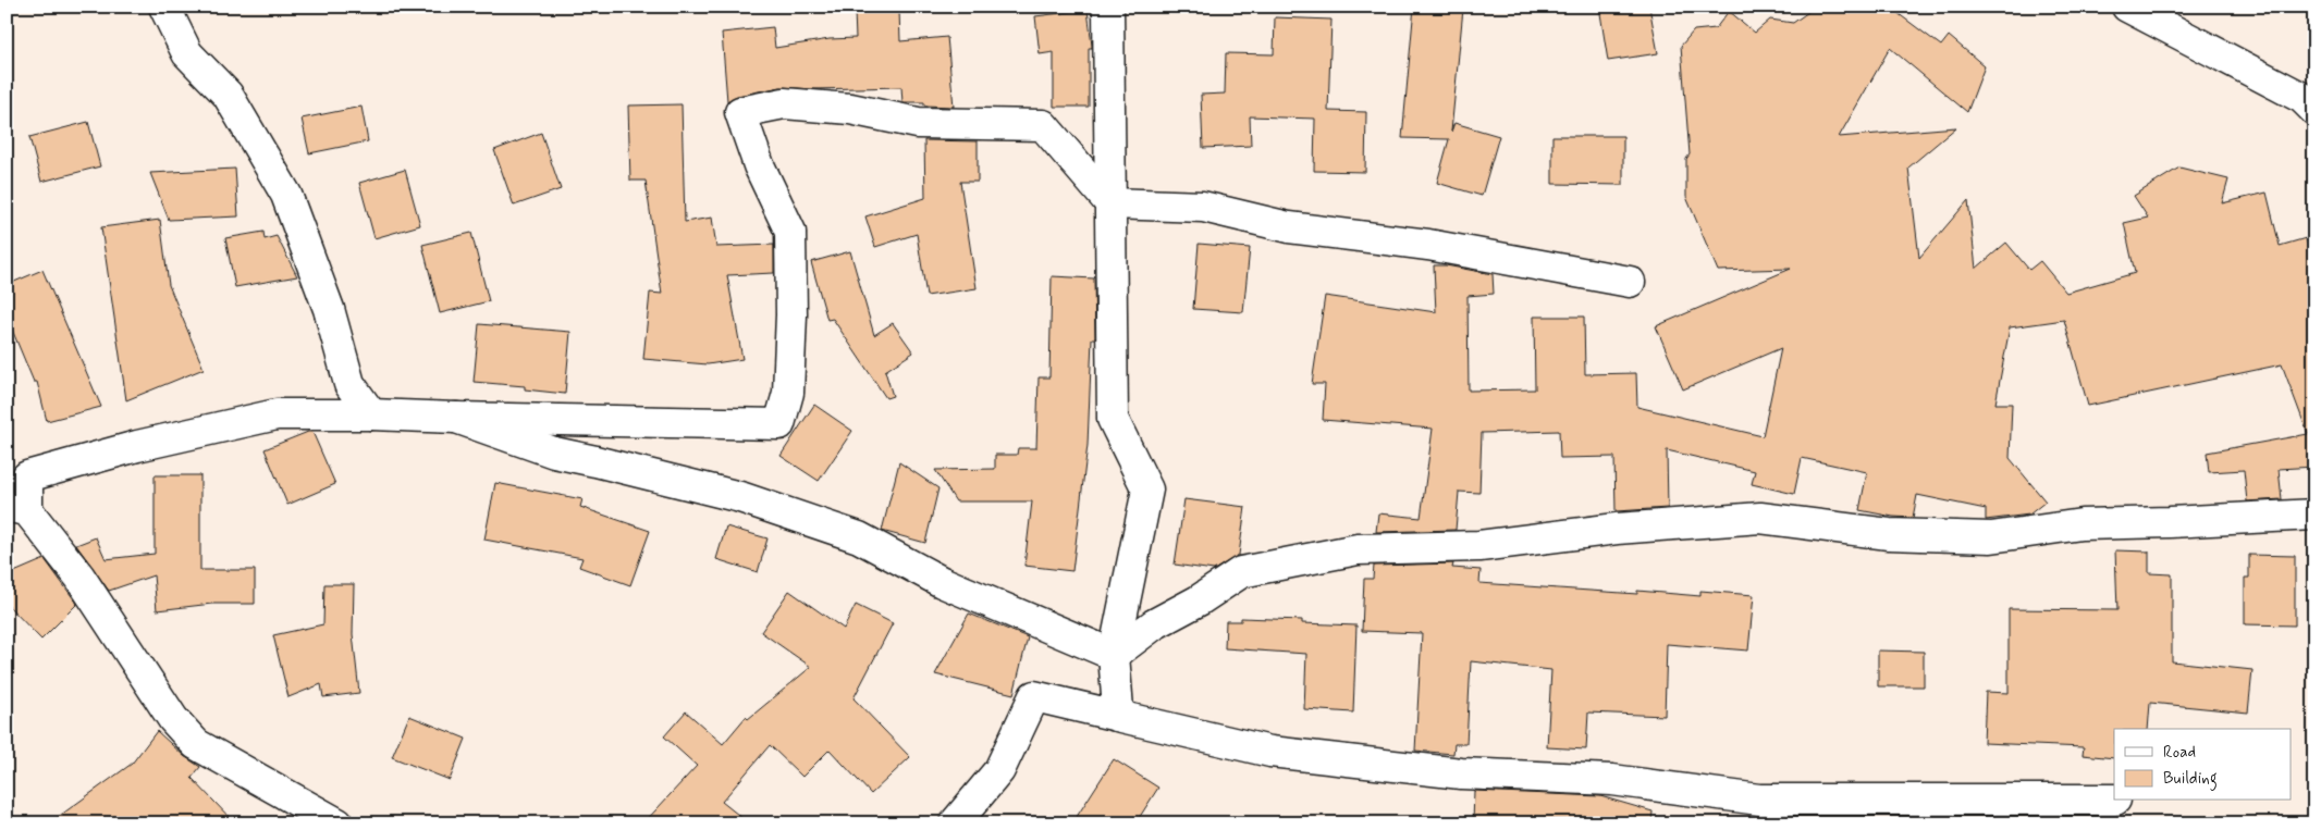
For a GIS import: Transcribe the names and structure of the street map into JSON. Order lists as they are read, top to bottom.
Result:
{
  "legend": ["Road", "Building"]
}
